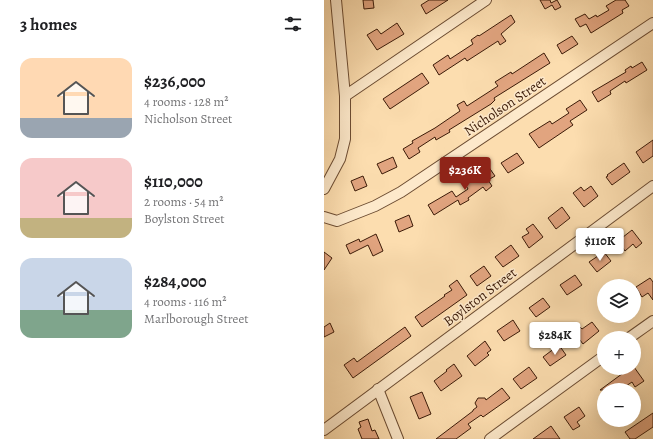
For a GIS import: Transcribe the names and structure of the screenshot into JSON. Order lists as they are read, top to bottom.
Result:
{
  "streets": {
    "street": ["Nicholson Street", "Boylston Street"]
  },
  "page": {
    "heading": "3 homes",
    "list": [
      {
        "name": "$236,000",
        "note": "4 rooms · 128 m² · Nicholson Street"
      },
      {
        "name": "$110,000",
        "note": "2 rooms · 54 m² · Boylston Street"
      },
      {
        "name": "$284,000",
        "note": "4 rooms · 116 m² · Marlborough Street"
      }
    ],
    "price": ["$236K", "$110K", "$284K"],
    "map_buttons": ["+", "−"]
  }
}
